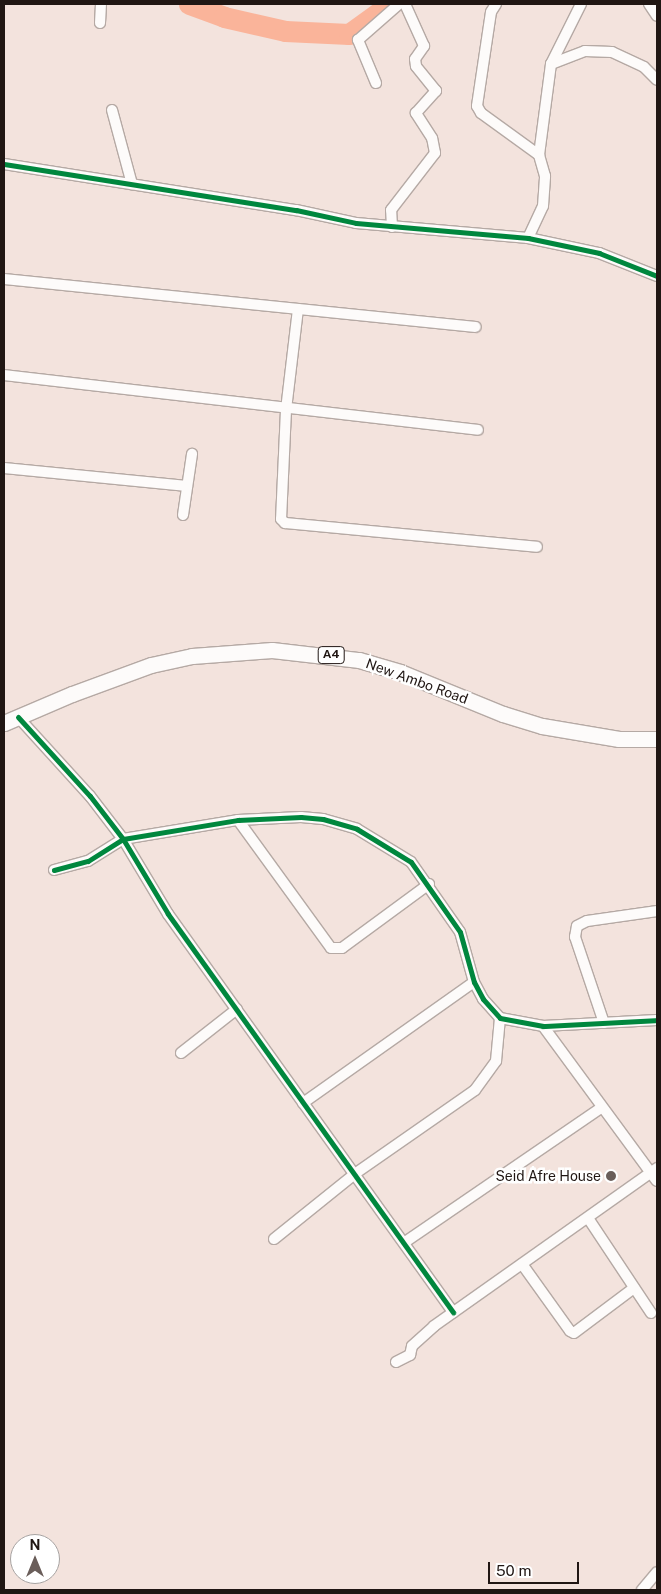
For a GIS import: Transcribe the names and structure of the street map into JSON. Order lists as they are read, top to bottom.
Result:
{
  "streets": {
    "main road": ["A4", "New Ambo Road"]
  },
  "places": ["Seid Afre House"],
  "scale_bar": "50 m",
  "north": "top"
}
